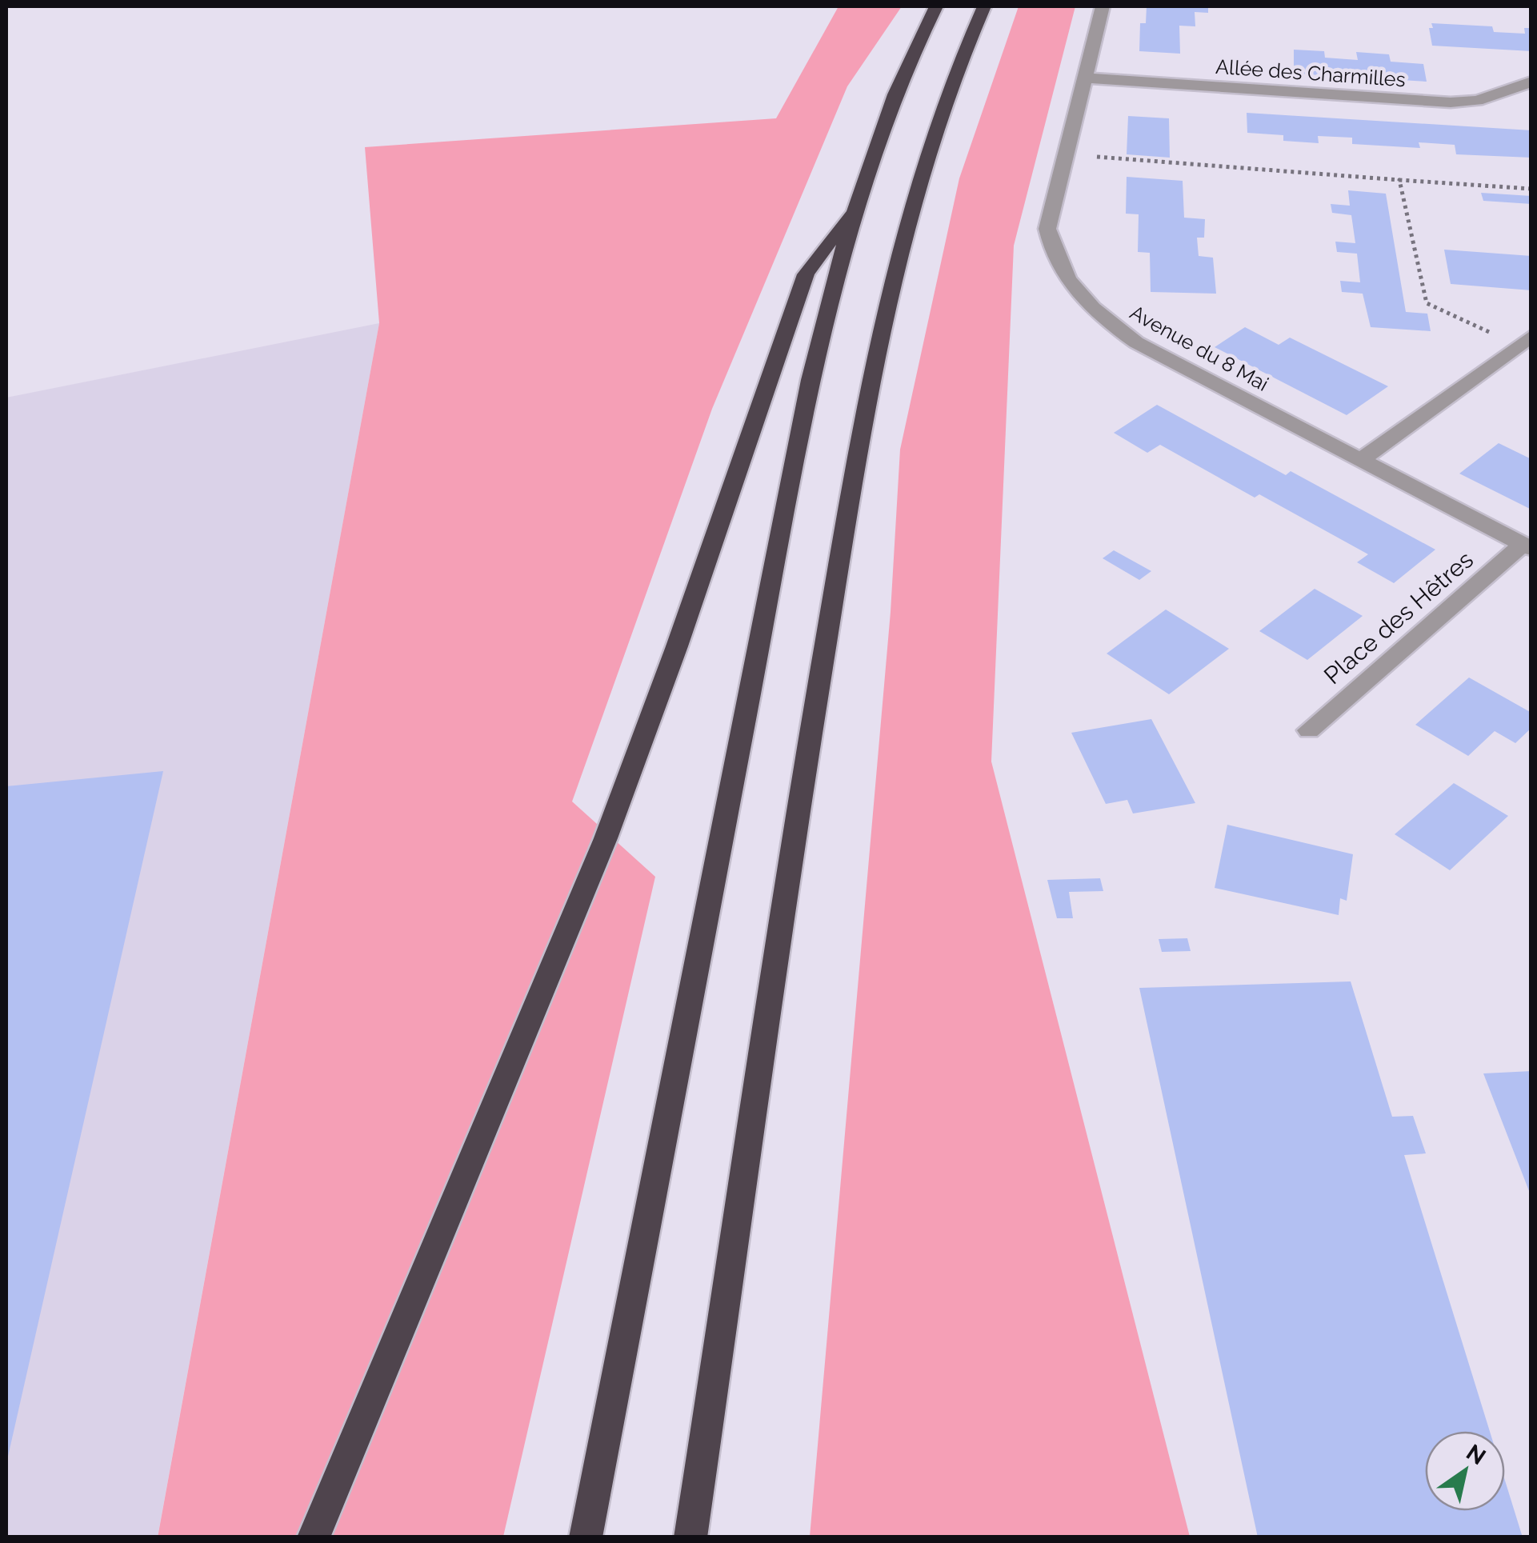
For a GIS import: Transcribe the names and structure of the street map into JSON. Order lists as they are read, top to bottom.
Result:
{
  "streets": {
    "street": ["Allée des Charmilles", "Avenue du 8 Mai", "Place des Hêtres"]
  },
  "crossings": [
    ["Allée des Charmilles", "Avenue du 8 Mai"],
    ["Avenue du 8 Mai", "Place des Hêtres"]
  ],
  "north": "top right"
}
